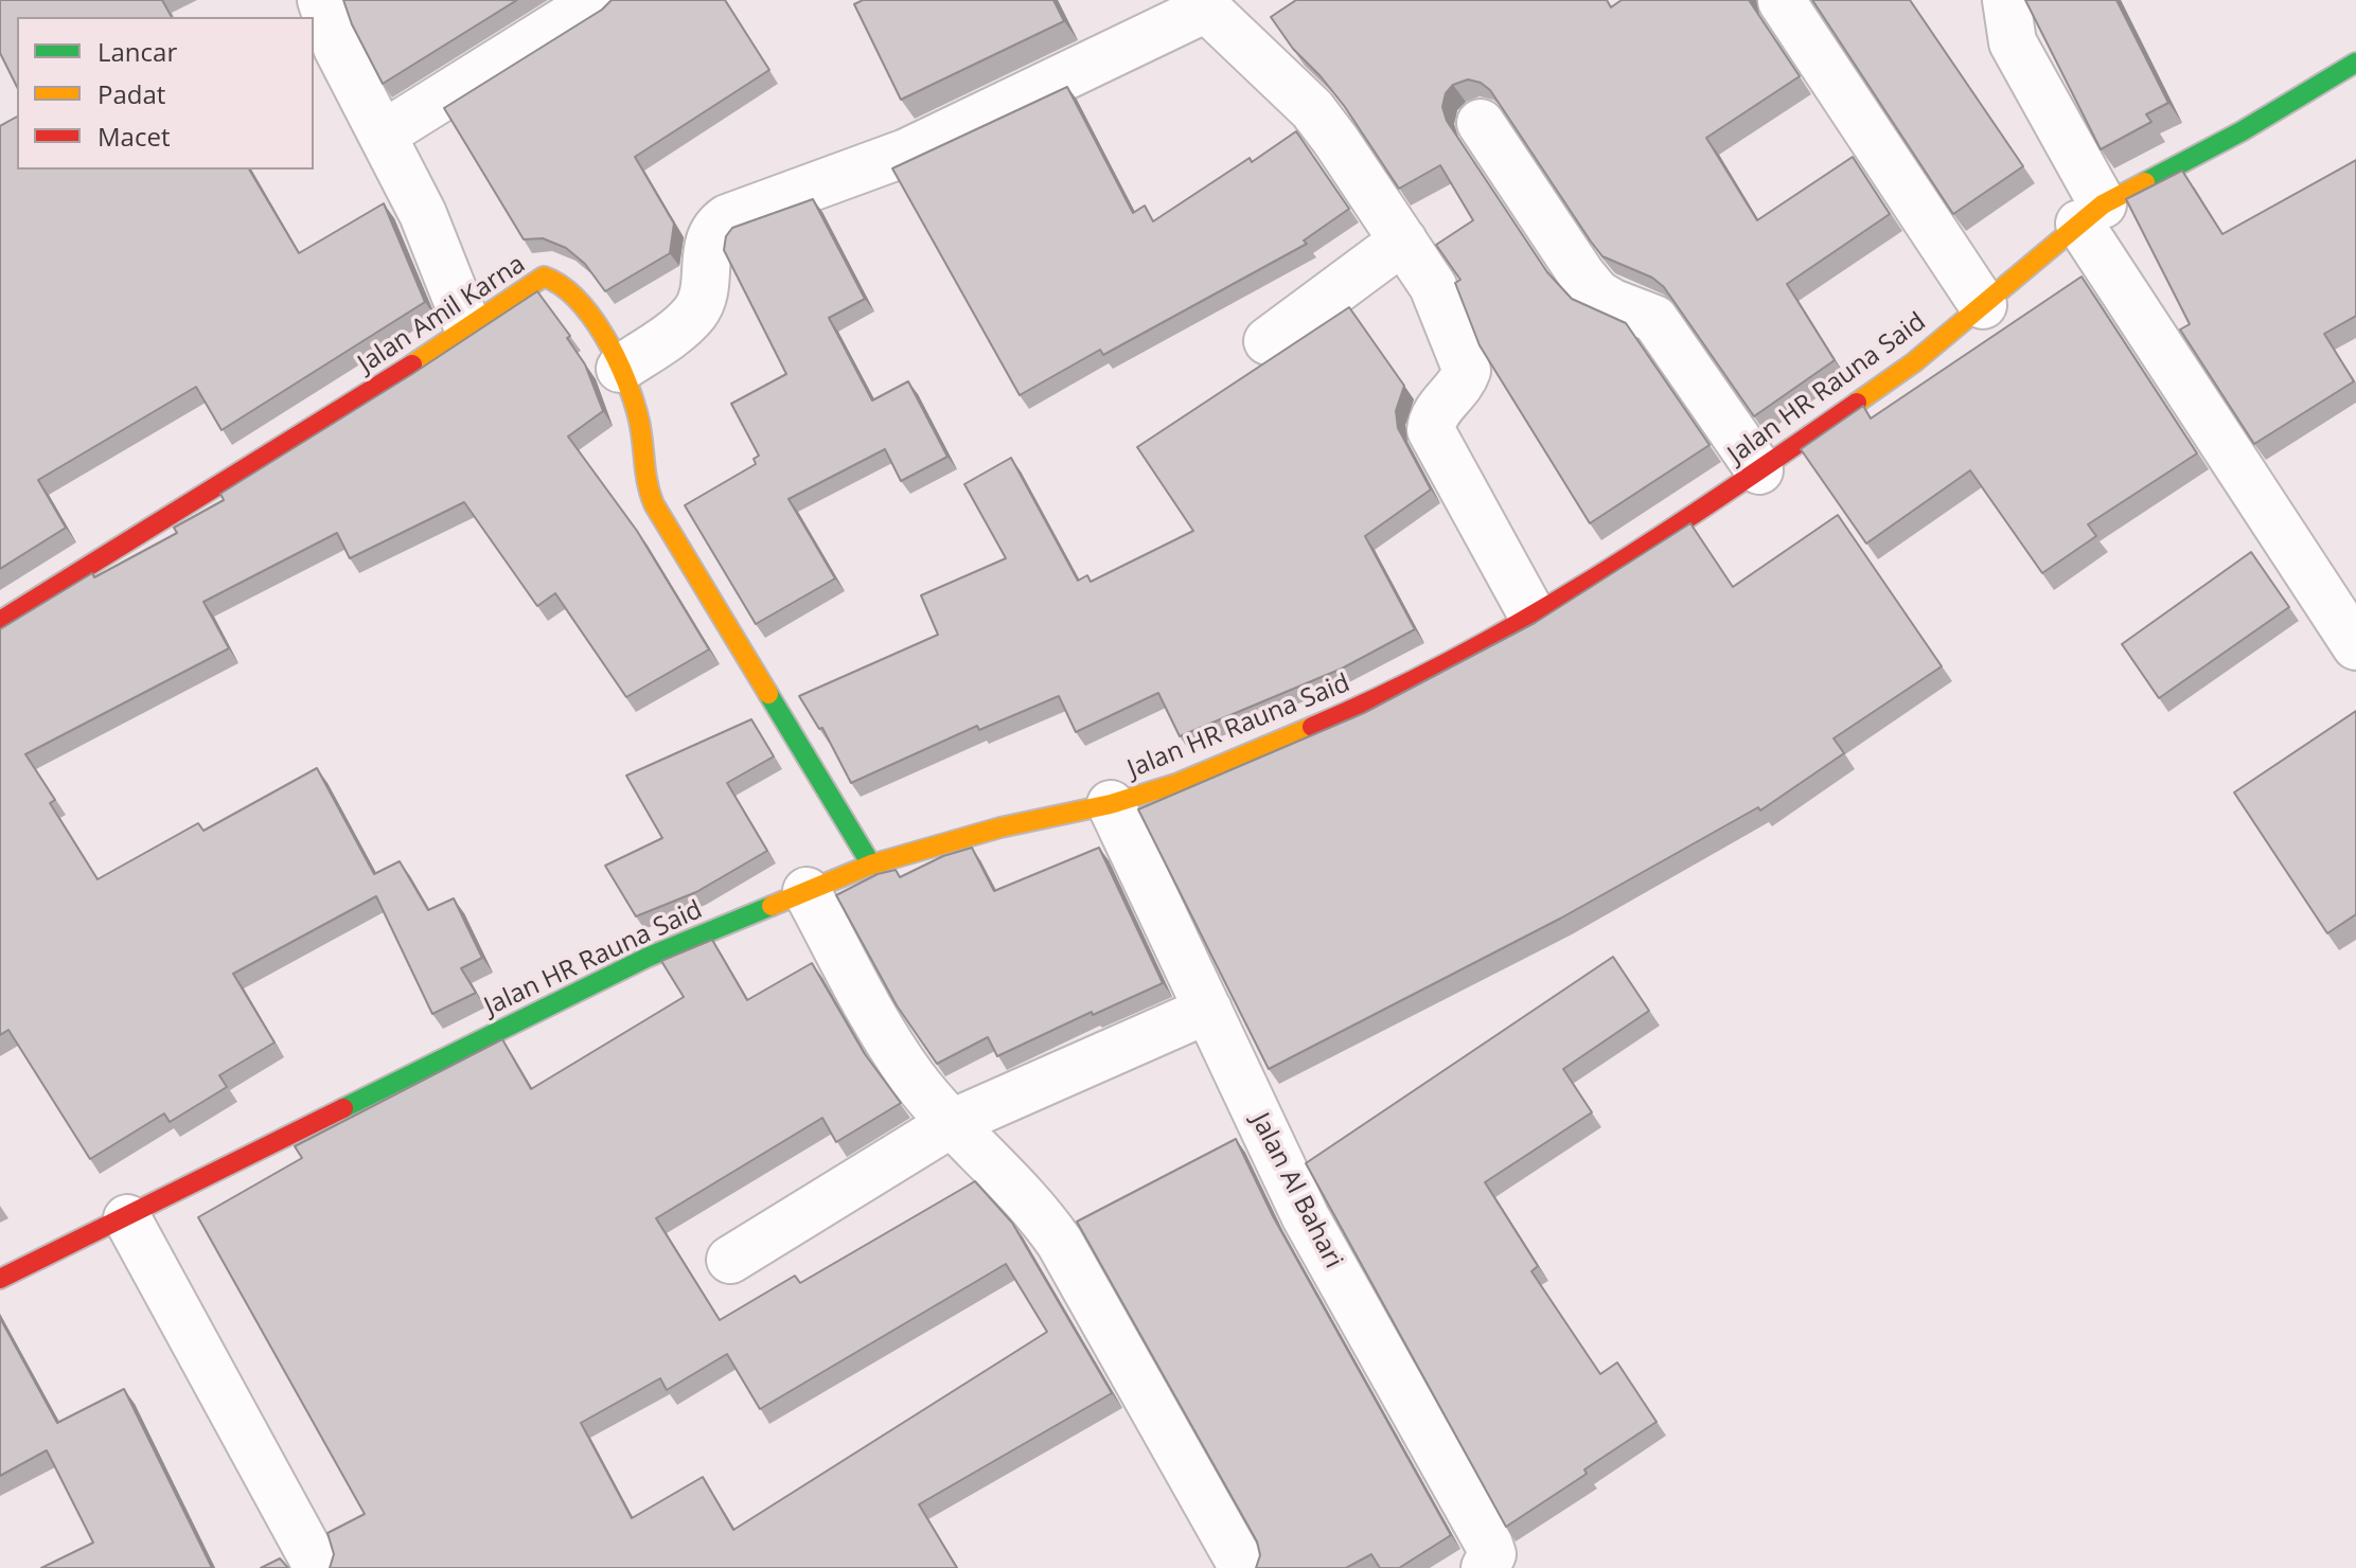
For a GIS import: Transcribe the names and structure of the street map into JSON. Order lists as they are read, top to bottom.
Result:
{
  "streets": {
    "main road": ["Jalan Amil Karna", "Jalan HR Rauna Said"],
    "street": ["Jalan Al Bahari"]
  },
  "crossings": [
    ["Jalan Amil Karna", "Jalan HR Rauna Said"],
    ["Jalan HR Rauna Said", "Jalan Al Bahari"]
  ],
  "legend": ["Lancar", "Padat", "Macet"]
}
